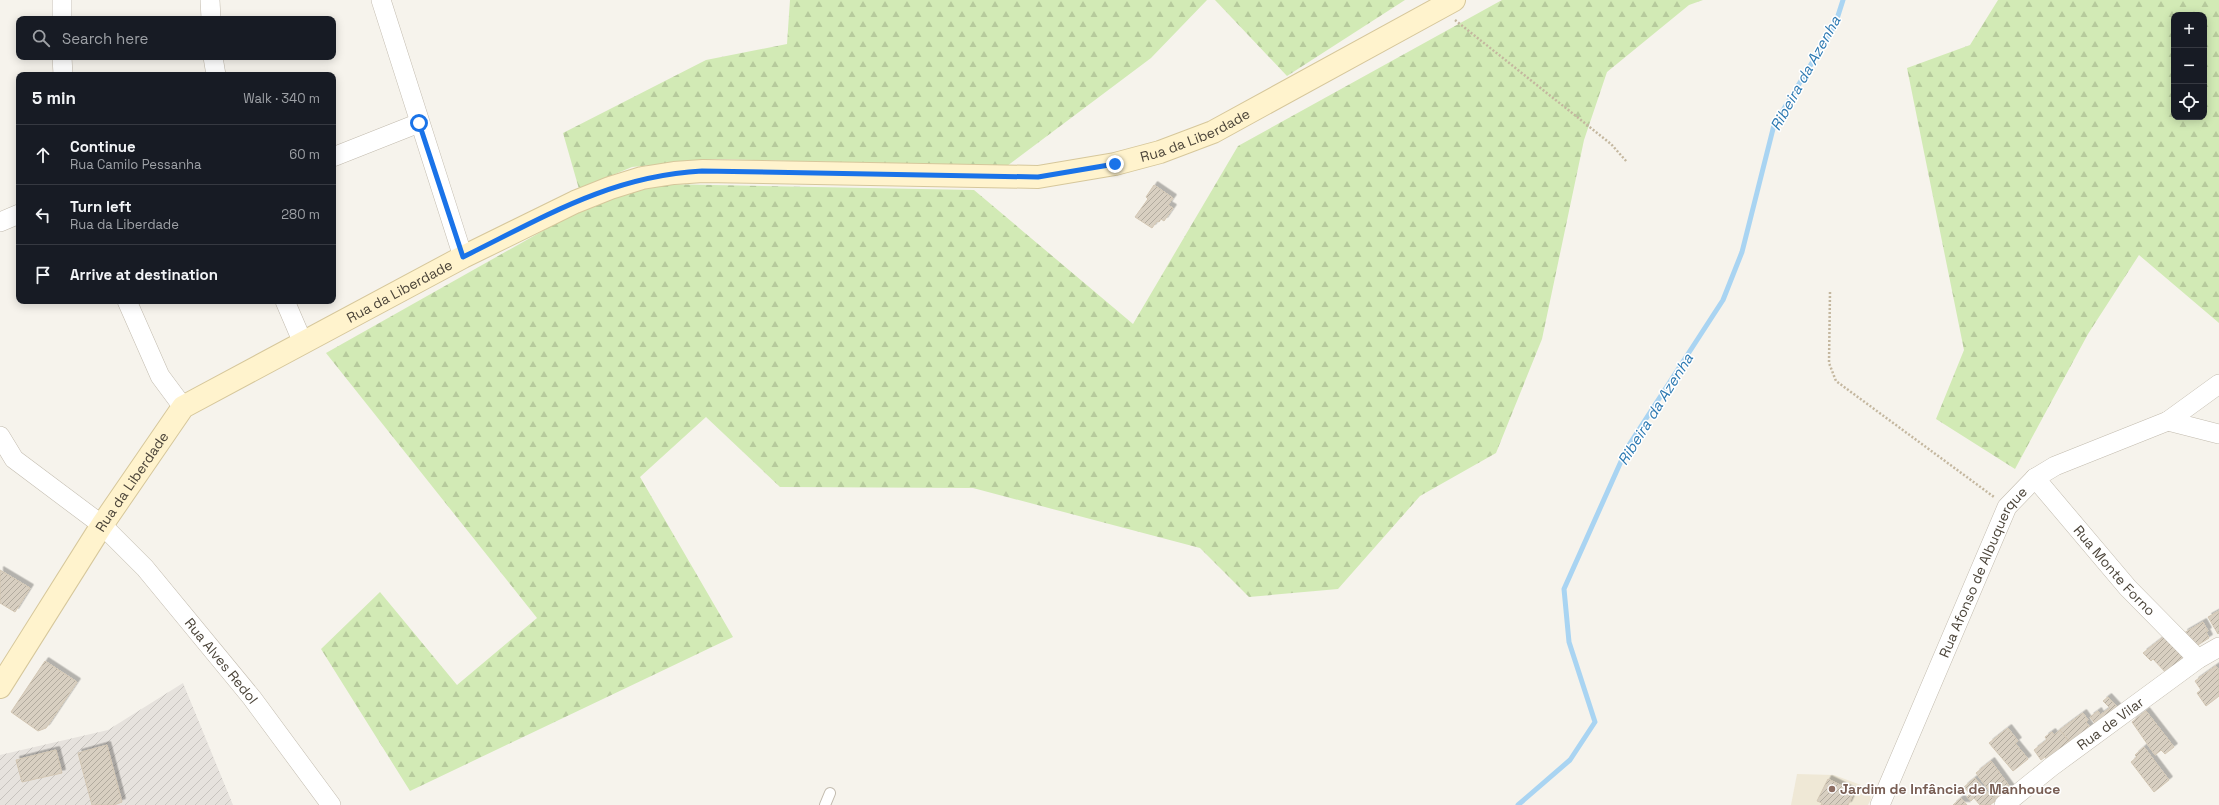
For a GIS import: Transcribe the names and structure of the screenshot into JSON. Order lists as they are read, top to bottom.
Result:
{
  "streets": {
    "street": [
      "Rua da Liberdade",
      "Rua Monte Forno",
      "Rua Afonso de Albuquerque",
      "Rua Alves Redol",
      "Rua de Vilar"
    ]
  },
  "crossings": [
    ["Rua da Liberdade", "Rua Alves Redol"],
    ["Rua Monte Forno", "Rua Afonso de Albuquerque"],
    ["Rua Monte Forno", "Rua de Vilar"]
  ],
  "water": ["Ribeira da Azenha"],
  "places": ["Jardim de Infância de Manhouce"],
  "page": {
    "map_buttons": ["+", "−"],
    "search": "Search here",
    "heading": ["5 min", "Walk · 340 m"],
    "list": [
      ["Continue", "Rua Camilo Pessanha", "60 m"],
      ["Turn left", "Rua da Liberdade", "280 m"],
      "Arrive at destination"
    ]
  }
}
